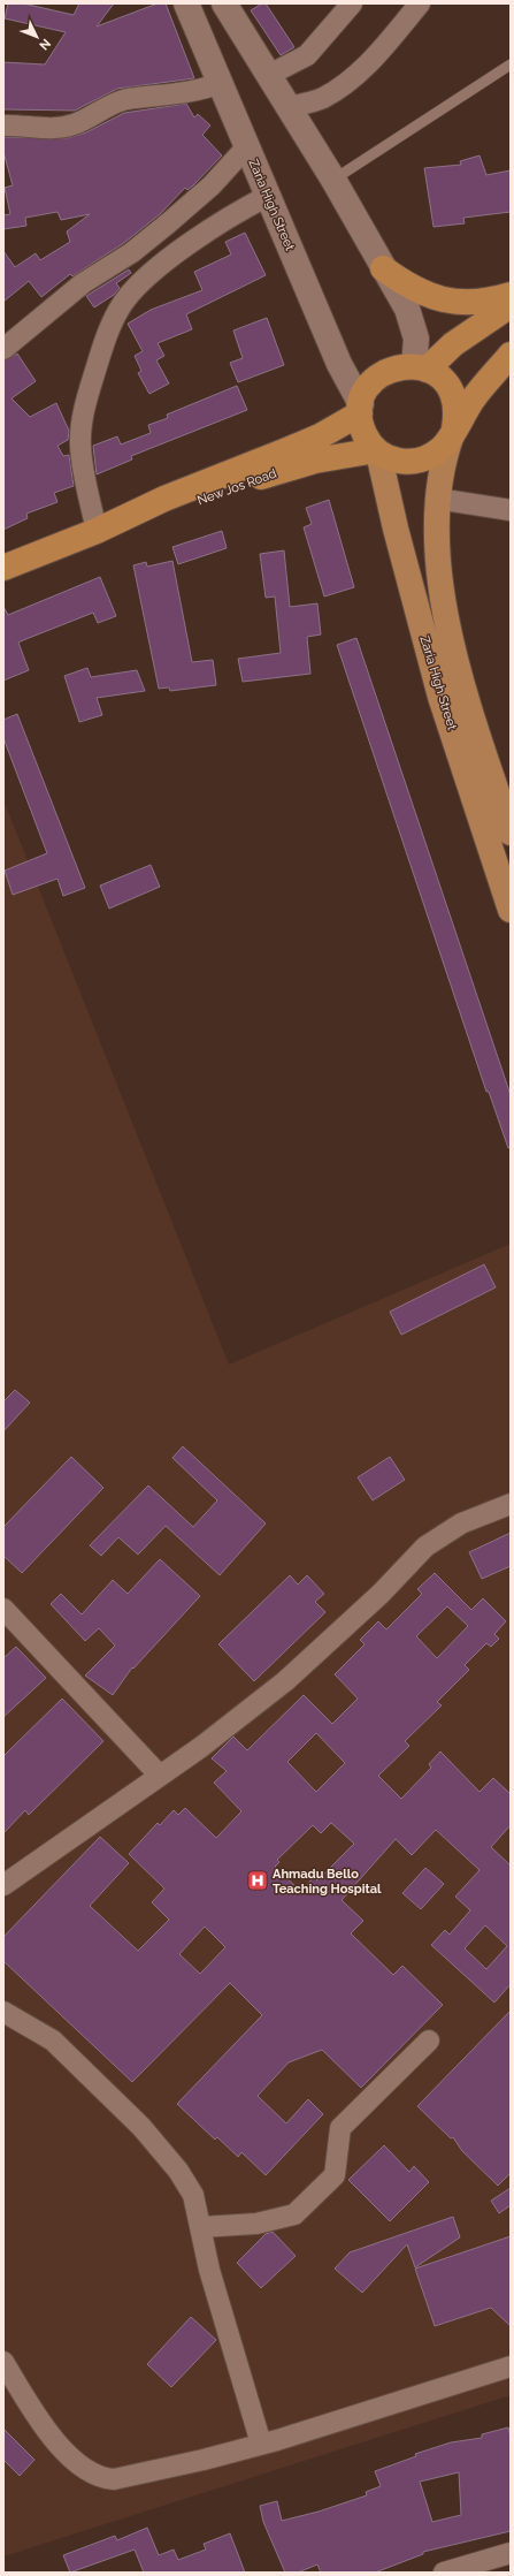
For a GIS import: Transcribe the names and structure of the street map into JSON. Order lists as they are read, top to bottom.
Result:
{
  "streets": {
    "highway": ["New Jos Road"],
    "main road": ["Zaria High Street"]
  },
  "crossings": [
    ["Zaria High Street", "New Jos Road"]
  ],
  "places": {
    "hospital": ["Ahmadu Bello Teaching Hospital"]
  },
  "north": "bottom right"
}
